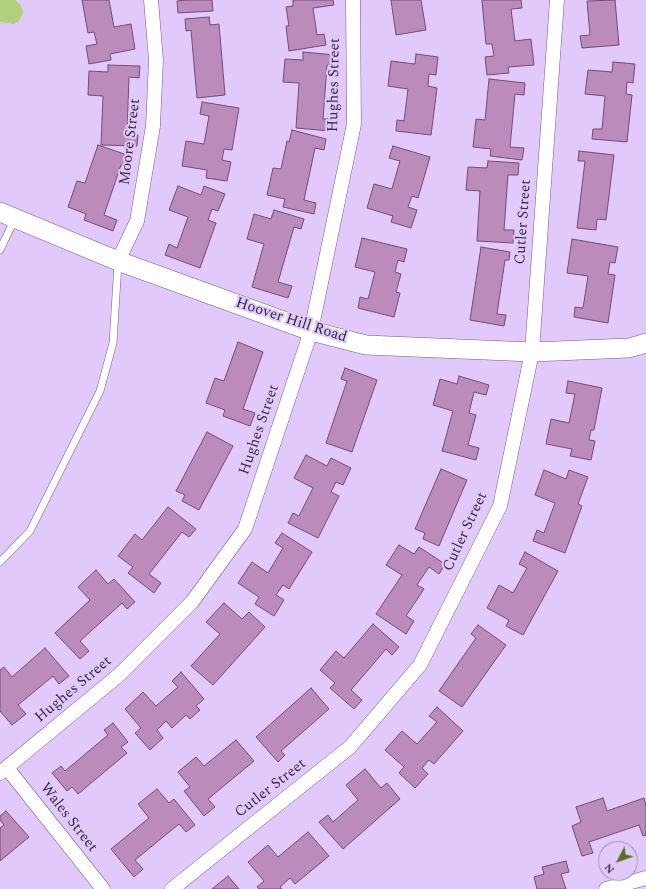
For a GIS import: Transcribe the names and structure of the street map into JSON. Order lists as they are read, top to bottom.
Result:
{
  "streets": {
    "street": [
      "Hughes Street",
      "Moore Street",
      "Cutler Street",
      "Hoover Hill Road",
      "Wales Street"
    ]
  },
  "crossings": [
    ["Hughes Street", "Hoover Hill Road"],
    ["Hughes Street", "Wales Street"],
    ["Moore Street", "Hoover Hill Road"],
    ["Cutler Street", "Hoover Hill Road"]
  ],
  "north": "bottom left"
}
